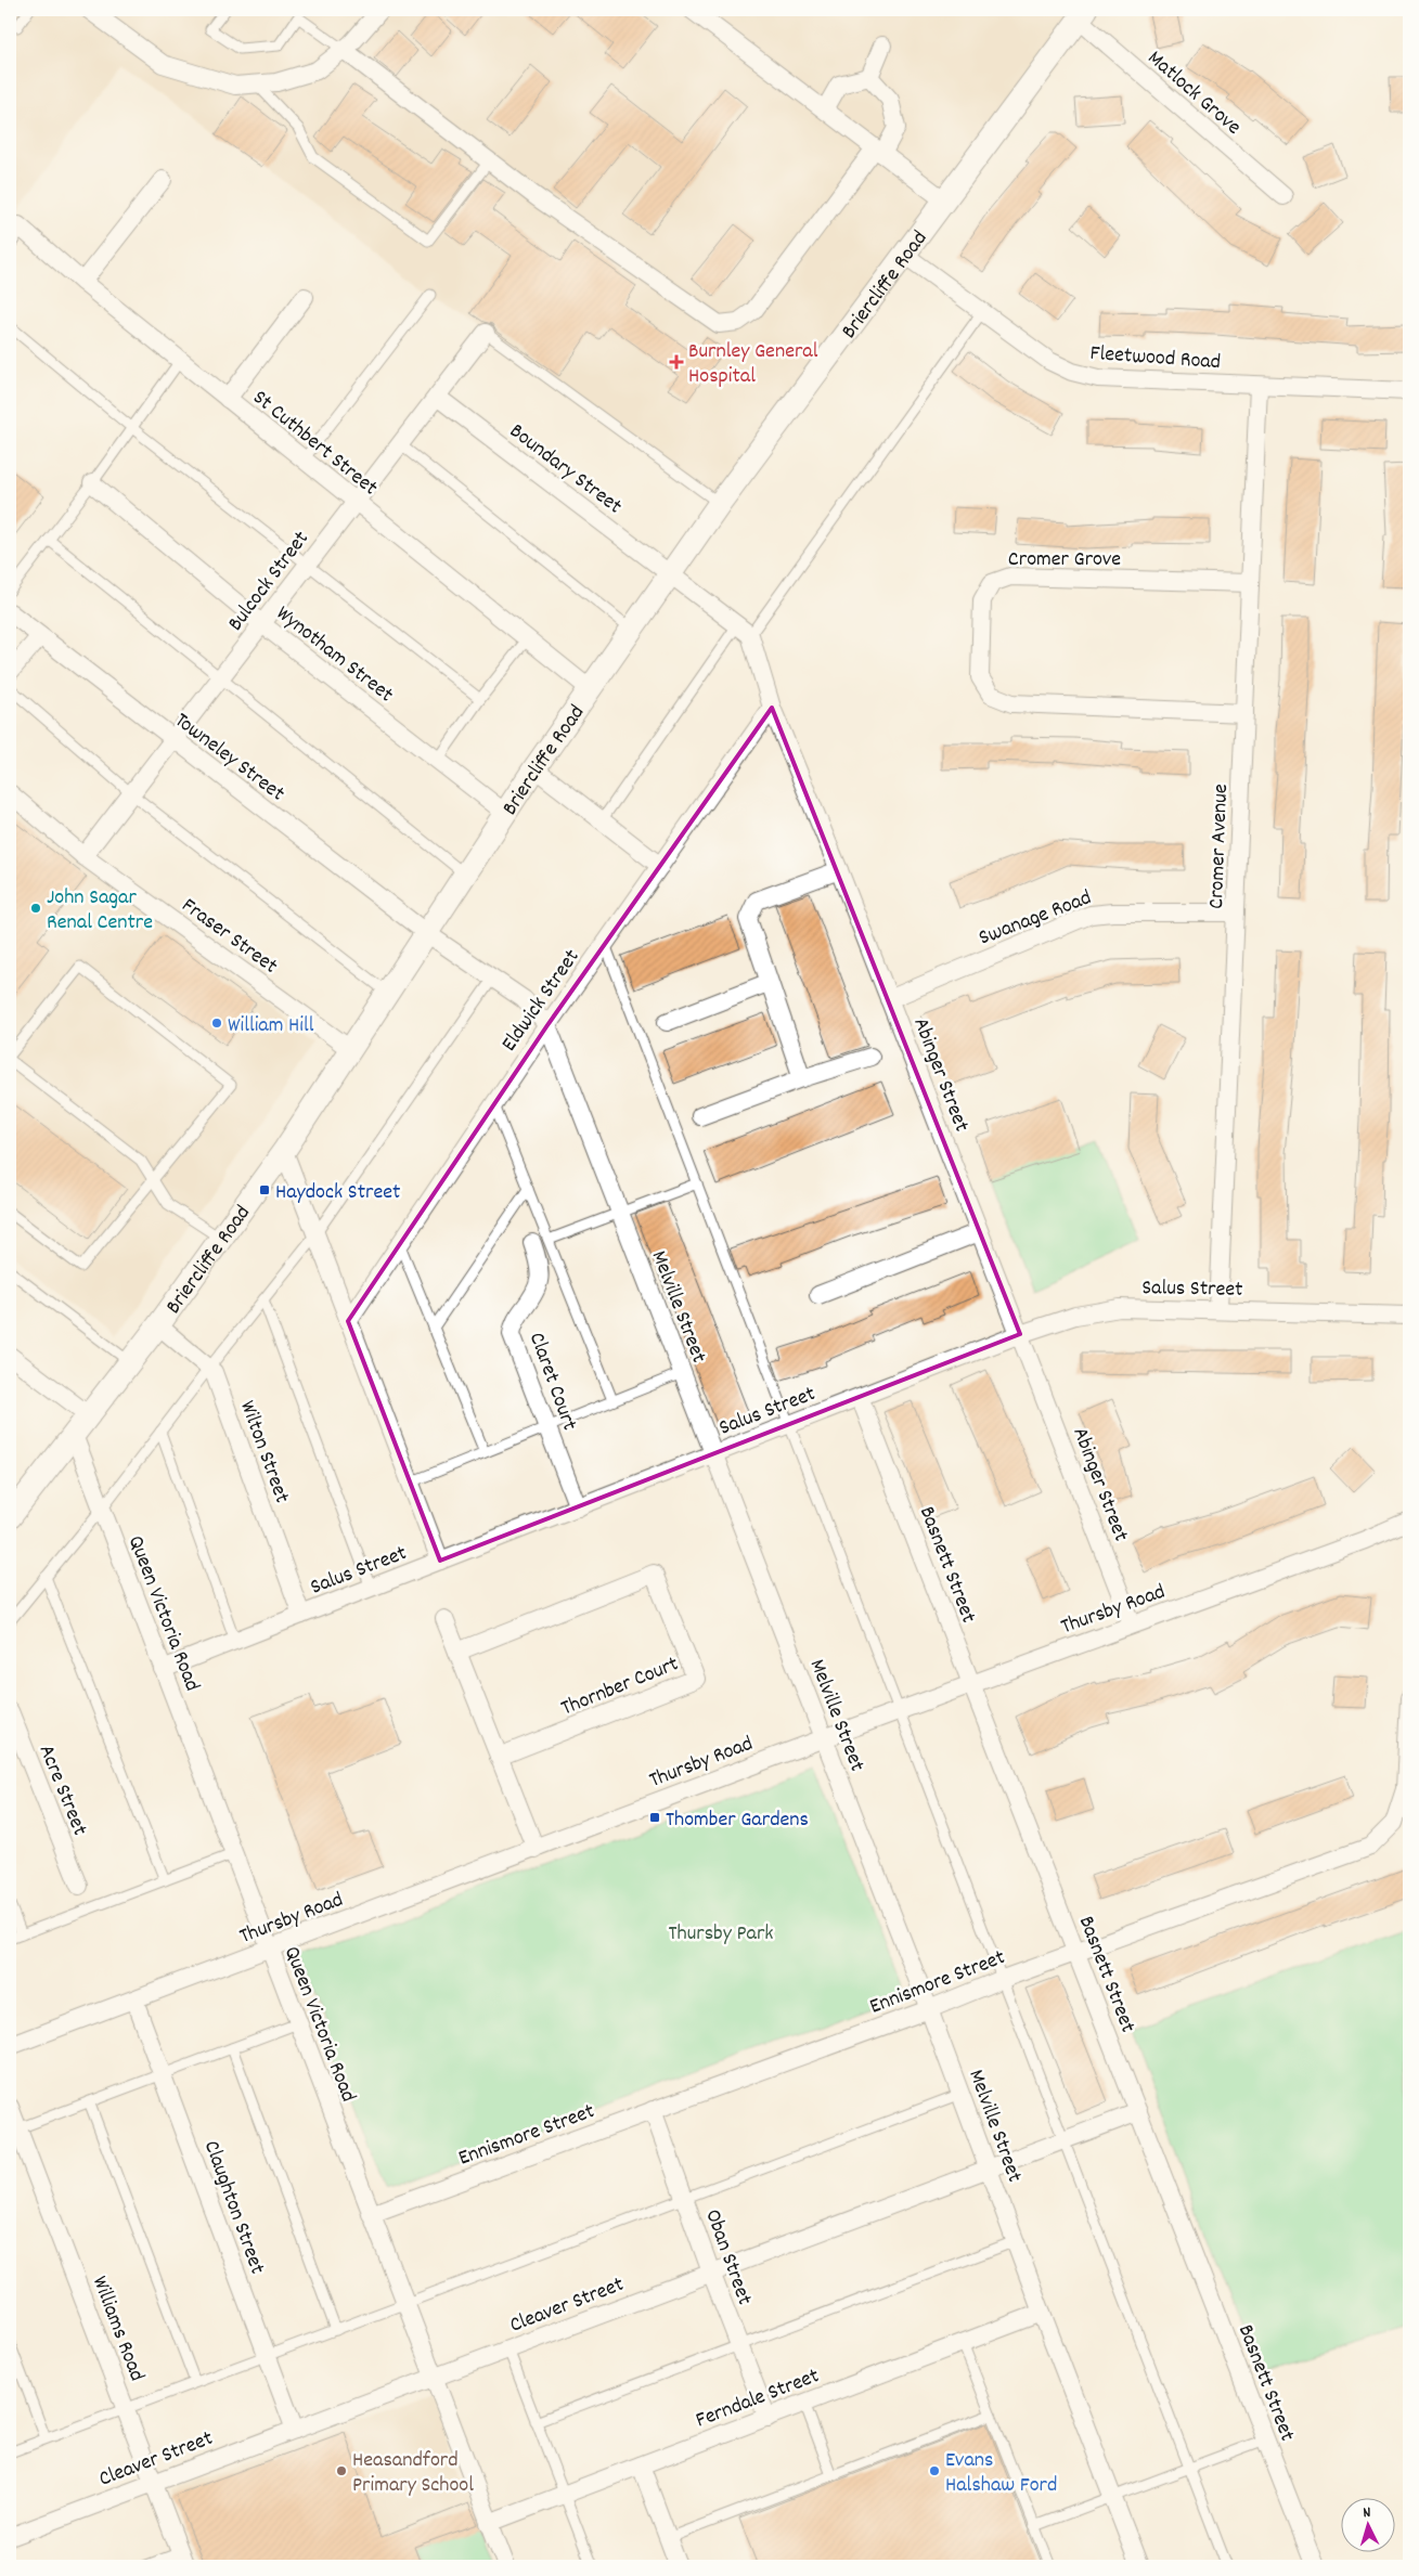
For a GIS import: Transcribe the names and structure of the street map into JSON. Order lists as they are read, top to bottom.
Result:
{
  "streets": {
    "street": [
      "Matlock Grove",
      "Briercliffe Road",
      "Fleetwood Road",
      "St Cuthbert Street",
      "Boundary Street",
      "Cromer Grove",
      "Bulcock Street",
      "Wynotham Street",
      "Towneley Street",
      "Cromer Avenue",
      "Swanage Road",
      "Fraser Street",
      "Eldwick Street",
      "Abinger Street",
      "Salus Street",
      "Melville Street",
      "Claret Court",
      "Wilton Street",
      "Basnett Street",
      "Thursby Road",
      "Queen Victoria Road",
      "Thornber Court",
      "Acre Street",
      "Ennismore Street",
      "Claughton Street",
      "Oban Street",
      "Cleaver Street",
      "Williams Road",
      "Ferndale Street"
    ]
  },
  "crossings": [
    ["Matlock Grove", "Briercliffe Road"],
    ["Briercliffe Road", "Fleetwood Road"],
    ["Briercliffe Road", "St Cuthbert Street"],
    ["Briercliffe Road", "Boundary Street"],
    ["Briercliffe Road", "Wynotham Street"],
    ["Briercliffe Road", "Towneley Street"],
    ["Briercliffe Road", "Fraser Street"],
    ["Briercliffe Road", "Melville Street"],
    ["Briercliffe Road", "Wilton Street"],
    ["Briercliffe Road", "Queen Victoria Road"],
    ["Fleetwood Road", "Cromer Avenue"],
    ["St Cuthbert Street", "Bulcock Street"],
    ["Boundary Street", "Bulcock Street"],
    ["Cromer Grove", "Cromer Avenue"],
    ["Bulcock Street", "Wynotham Street"],
    ["Bulcock Street", "Towneley Street"],
    ["Bulcock Street", "Fraser Street"],
    ["Towneley Street", "Melville Street"],
    ["Cromer Avenue", "Swanage Road"],
    ["Cromer Avenue", "Salus Street"],
    ["Swanage Road", "Abinger Street"],
    ["Eldwick Street", "Abinger Street"],
    ["Eldwick Street", "Melville Street"],
    ["Abinger Street", "Salus Street"],
    ["Abinger Street", "Thursby Road"],
    ["Salus Street", "Melville Street"],
    ["Salus Street", "Claret Court"],
    ["Salus Street", "Wilton Street"],
    ["Salus Street", "Basnett Street"],
    ["Salus Street", "Queen Victoria Road"],
    ["Melville Street", "Thursby Road"],
    ["Melville Street", "Ennismore Street"],
    ["Melville Street", "Cleaver Street"],
    ["Melville Street", "Ferndale Street"],
    ["Basnett Street", "Thursby Road"],
    ["Basnett Street", "Ennismore Street"],
    ["Basnett Street", "Cleaver Street"],
    ["Thursby Road", "Queen Victoria Road"],
    ["Thursby Road", "Claughton Street"],
    ["Queen Victoria Road", "Ennismore Street"],
    ["Queen Victoria Road", "Cleaver Street"],
    ["Queen Victoria Road", "Ferndale Street"],
    ["Ennismore Street", "Oban Street"],
    ["Claughton Street", "Cleaver Street"],
    ["Oban Street", "Cleaver Street"],
    ["Oban Street", "Ferndale Street"],
    ["Cleaver Street", "Williams Road"]
  ],
  "parks": ["Thursby Park"],
  "places": {
    "health": ["Burnley General Hospital"],
    "other": [
      "John Sagar Renal Centre",
      "William Hill",
      "Heasandford Primary School",
      "Evans Halshaw Ford"
    ],
    "transit": ["Haydock Street", "Thomber Gardens"]
  },
  "north": "top"
}
